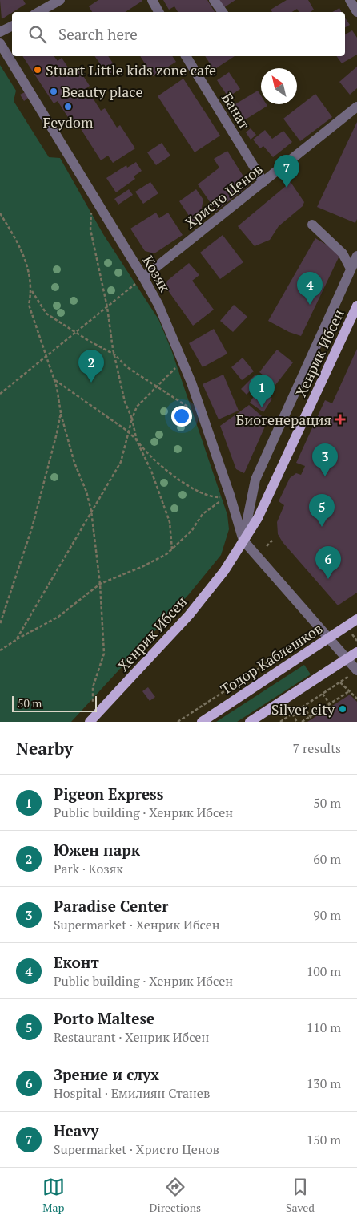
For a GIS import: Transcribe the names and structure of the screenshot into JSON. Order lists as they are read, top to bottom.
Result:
{
  "streets": {
    "main road": ["Хенрик Ибсен", "Тодор Каблешков"],
    "street": ["Банат", "Христо Ценов", "Козяк"]
  },
  "crossings": [
    ["Банат", "Христо Ценов"],
    ["Христо Ценов", "Козяк"],
    ["Козяк", "Хенрик Ибсен"]
  ],
  "places": {
    "other": [
      "Stuart Little kids zone cafe",
      "Beauty place",
      "Feydom",
      "Silver city"
    ],
    "health": ["Биогенерация"]
  },
  "scale_bar": "50 m",
  "north": "top left",
  "page": {
    "search": "Search here",
    "pins": [
      "7",
      "4",
      "2",
      "1",
      "3",
      "5",
      "6"
    ],
    "scale": "50 m",
    "heading": ["Nearby", "7 results"],
    "list": [
      {
        "mark": "1",
        "name": "Pigeon Express",
        "note": "Public building · Хенрик Ибсен",
        "value": "50 m"
      },
      {
        "mark": "2",
        "name": "Южен парк",
        "note": "Park · Козяк",
        "value": "60 m"
      },
      {
        "mark": "3",
        "name": "Paradise Center",
        "note": "Supermarket · Хенрик Ибсен",
        "value": "90 m"
      },
      {
        "mark": "4",
        "name": "Еконт",
        "note": "Public building · Хенрик Ибсен",
        "value": "100 m"
      },
      {
        "mark": "5",
        "name": "Porto Maltese",
        "note": "Restaurant · Хенрик Ибсен",
        "value": "110 m"
      },
      {
        "mark": "6",
        "name": "Зрение и слух",
        "note": "Hospital · Емилиян Станев",
        "value": "130 m"
      },
      {
        "mark": "7",
        "name": "Heavy",
        "note": "Supermarket · Христо Ценов",
        "value": "150 m"
      }
    ],
    "nav": ["Map", "Directions", "Saved"]
  }
}
